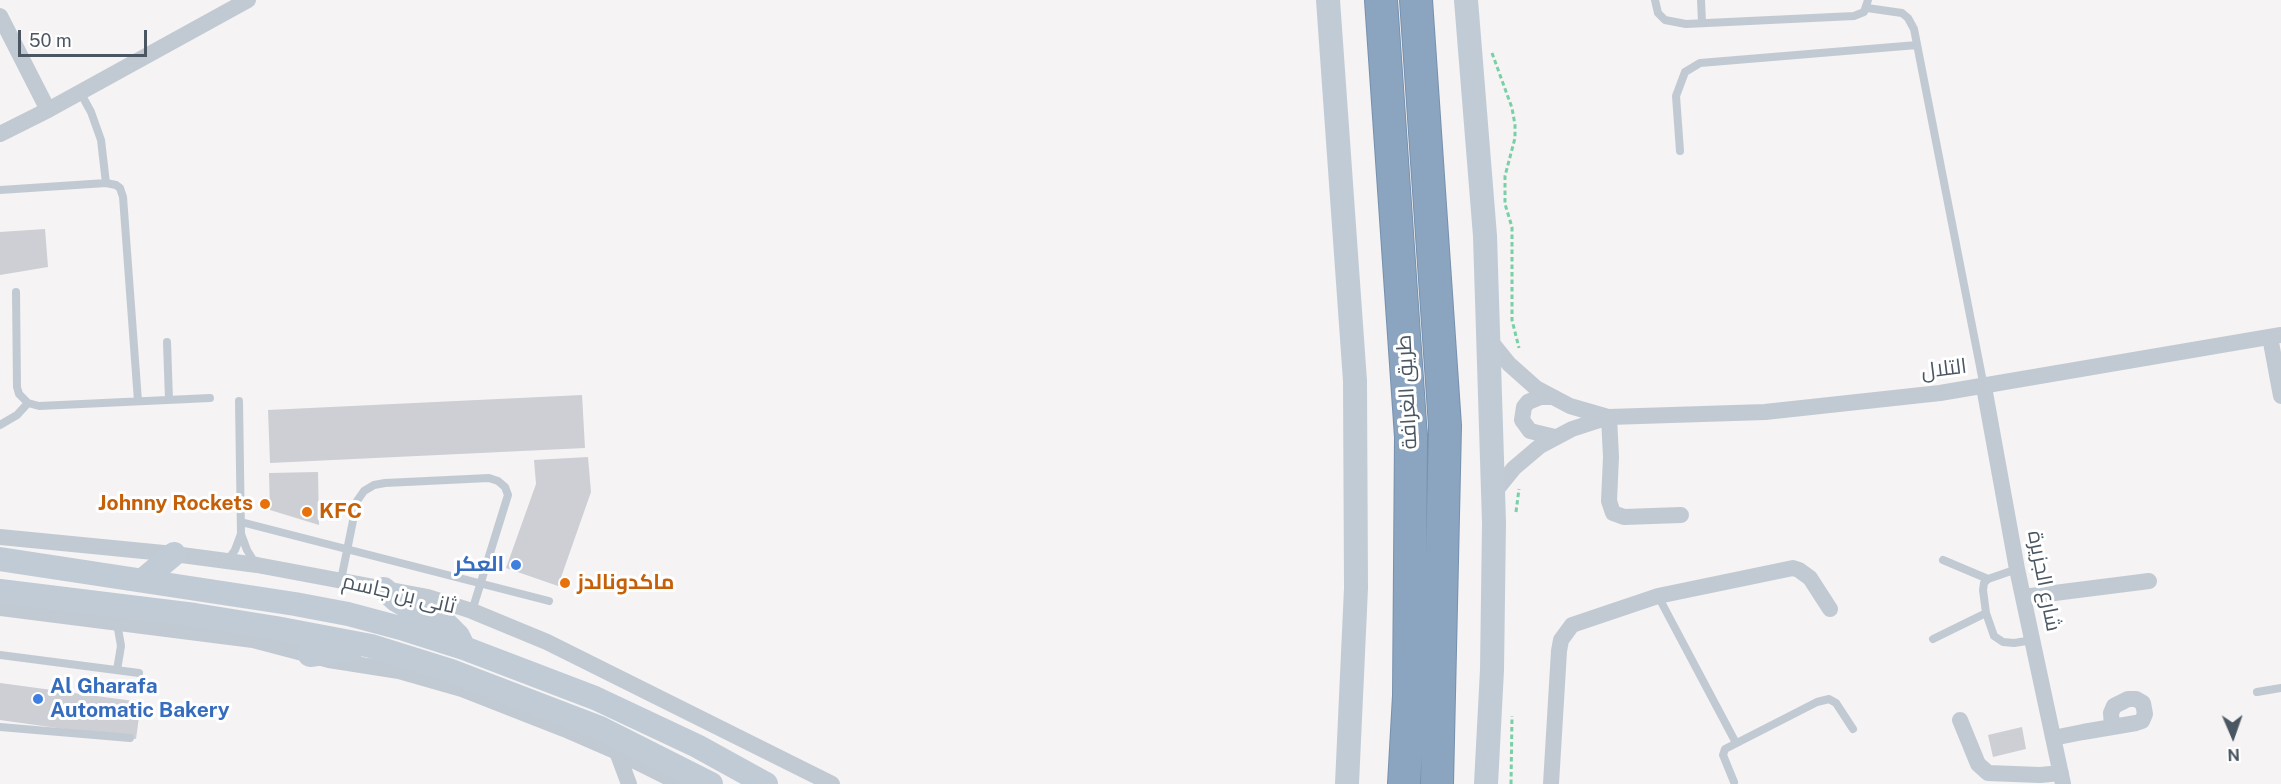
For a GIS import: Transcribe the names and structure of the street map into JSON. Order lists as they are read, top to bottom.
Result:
{
  "streets": {
    "highway": ["طريق الغرافة"],
    "main road": ["ثانى بن جاسم"],
    "street": ["التلال", "شارع الجزيرة"]
  },
  "crossings": [
    ["التلال", "شارع الجزيرة"]
  ],
  "places": [
    "Johnny Rockets",
    "KFC",
    "العكر",
    "ماكدونالدز",
    "Al Gharafa Automatic Bakery"
  ],
  "scale_bar": "50 m",
  "north": "bottom"
}
